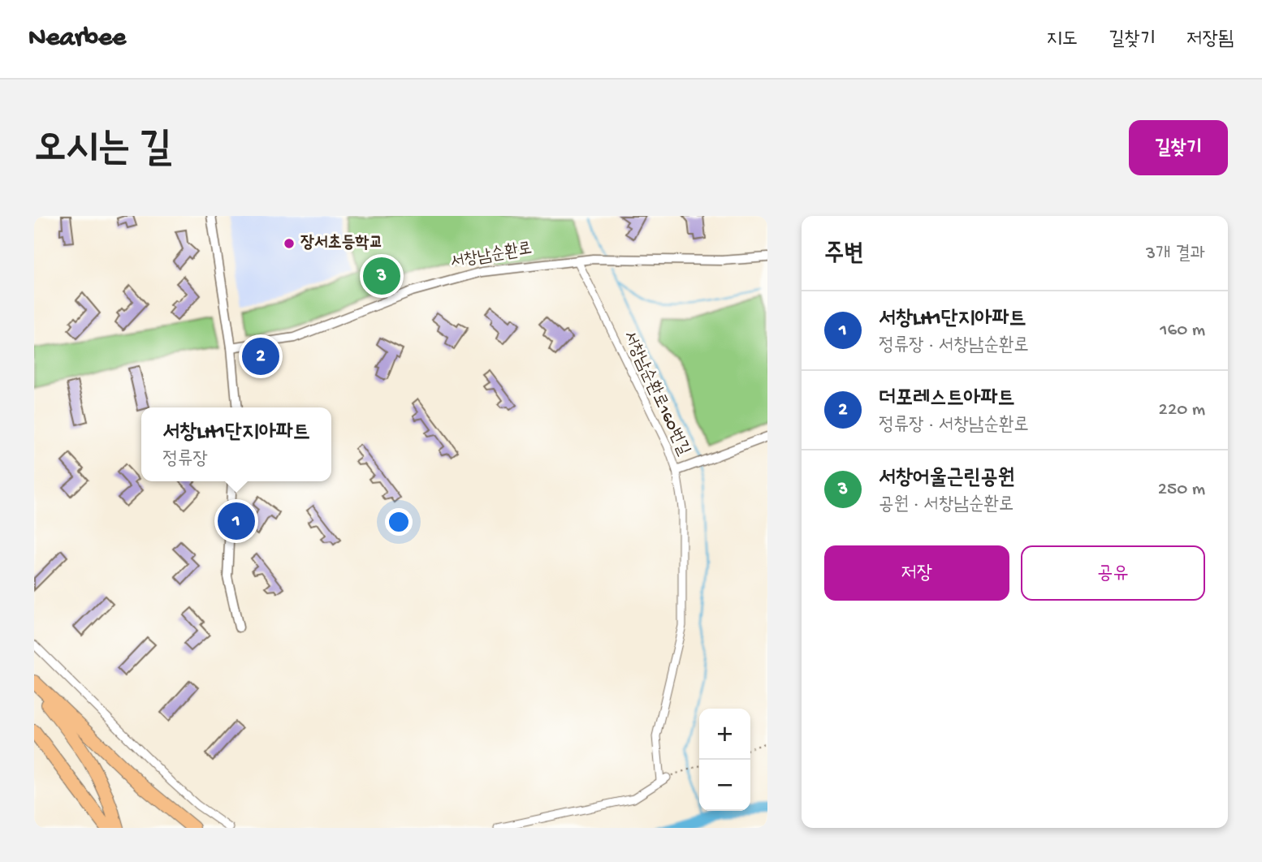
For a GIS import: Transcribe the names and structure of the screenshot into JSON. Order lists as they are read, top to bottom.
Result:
{
  "streets": {
    "street": ["서창남순환로", "서창남순환로160번길"]
  },
  "crossings": [
    ["서창남순환로", "서창남순환로160번길"]
  ],
  "places": ["장서초등학교"],
  "page": {
    "header": "Nearbee",
    "nav": ["지도", "길찾기", "저장됨"],
    "buttons": [
      "길찾기",
      ["저장", "공유"]
    ],
    "title": "오시는 길",
    "heading": ["주변", "3개 결과"],
    "pins": ["3", "2", "1"],
    "list": [
      {
        "mark": "1",
        "name": "서창LH1단지아파트",
        "note": "정류장 · 서창남순환로",
        "value": "160 m"
      },
      {
        "mark": "2",
        "name": "더포레스트아파트",
        "note": "정류장 · 서창남순환로",
        "value": "220 m"
      },
      {
        "mark": "3",
        "name": "서창어울근린공원",
        "note": "공원 · 서창남순환로",
        "value": "250 m"
      }
    ],
    "popup": ["서창LH1단지아파트", "정류장"],
    "map_buttons": ["+", "−"]
  }
}
